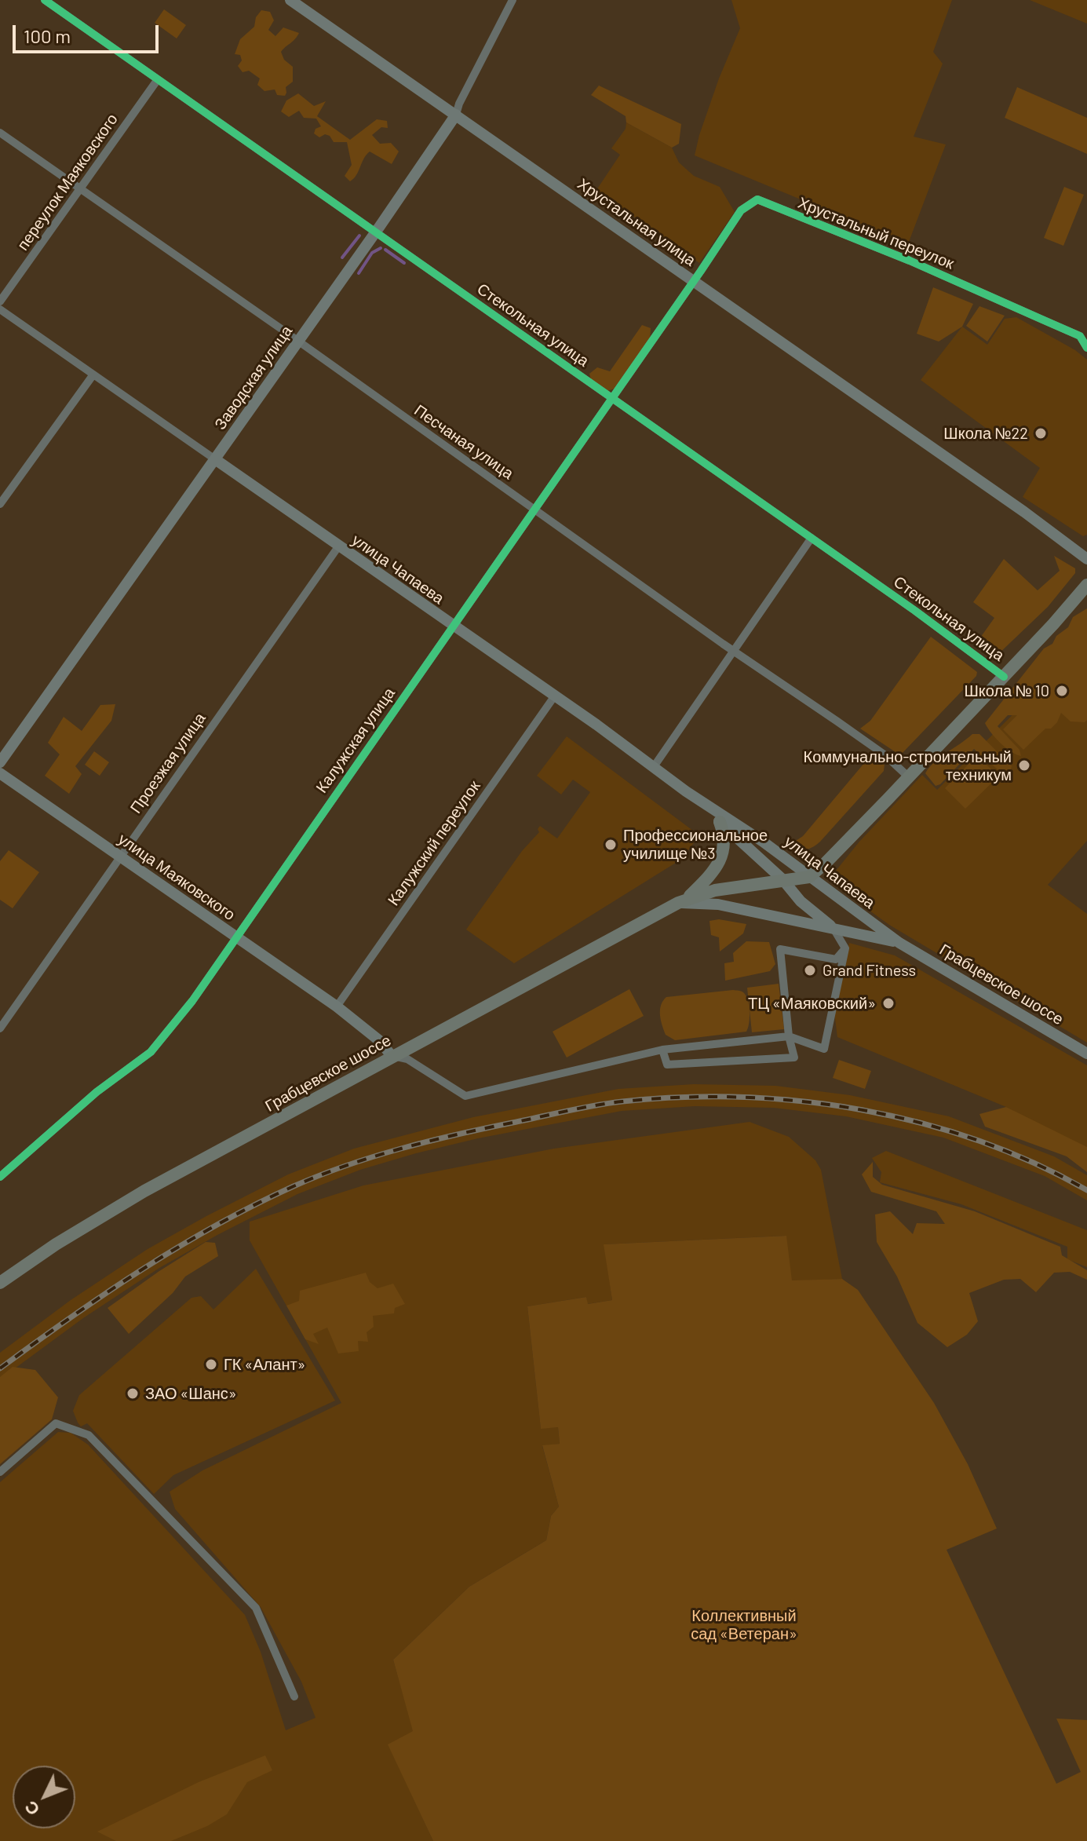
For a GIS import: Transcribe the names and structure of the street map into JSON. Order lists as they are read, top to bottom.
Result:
{
  "streets": {
    "main road": [
      "Хрустальная улица",
      "Заводская улица",
      "улица Чапаева",
      "улица Маяковского",
      "Грабцевское шоссе"
    ],
    "street": [
      "переулок Маяковского",
      "Хрустальный переулок",
      "Стекольная улица",
      "Песчаная улица",
      "Калужская улица",
      "Проезжая улица",
      "Калужский переулок"
    ]
  },
  "crossings": [
    ["переулок Маяковского", "Стекольная улица"],
    ["переулок Маяковского", "Песчаная улица"],
    ["Хрустальная улица", "Хрустальный переулок"],
    ["Хрустальная улица", "Заводская улица"],
    ["Хрустальная улица", "Калужская улица"],
    ["Хрустальный переулок", "Калужская улица"],
    ["Стекольная улица", "Заводская улица"],
    ["Стекольная улица", "Калужская улица"],
    ["Заводская улица", "Песчаная улица"],
    ["Заводская улица", "улица Чапаева"],
    ["Песчаная улица", "Калужская улица"],
    ["улица Чапаева", "Калужская улица"],
    ["улица Чапаева", "Проезжая улица"],
    ["улица Чапаева", "Калужский переулок"],
    ["улица Чапаева", "Грабцевское шоссе"],
    ["Калужская улица", "улица Маяковского"],
    ["Проезжая улица", "улица Маяковского"],
    ["Калужский переулок", "улица Маяковского"],
    ["улица Маяковского", "Грабцевское шоссе"]
  ],
  "parks": ["Коллективный сад «Ветеран»"],
  "places": [
    "Школа №22",
    "Школа № 10",
    "Коммунально-строительный техникум",
    "Профессиональное училище №3",
    "Grand Fitness",
    "ТЦ «Маяковский»",
    "ГК «Алант»",
    "ЗАО «Шанс»"
  ],
  "scale_bar": "100 m",
  "north": "bottom left"
}
